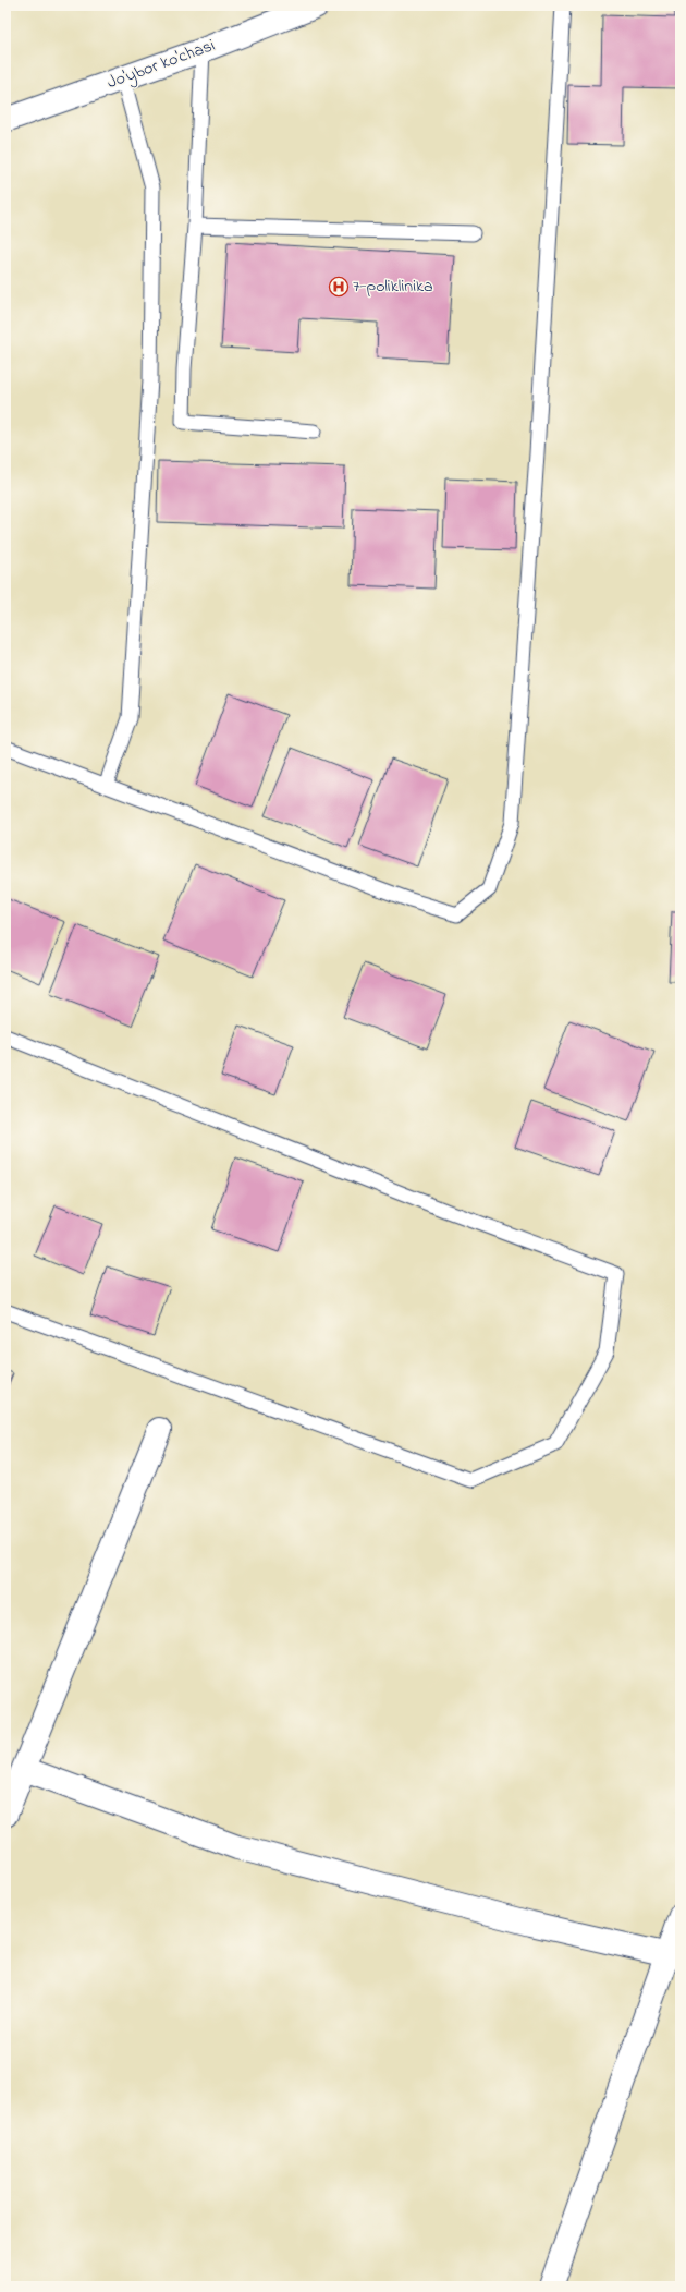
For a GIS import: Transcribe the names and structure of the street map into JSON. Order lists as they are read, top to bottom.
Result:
{
  "streets": {
    "street": ["Jo'ybor ko'chasi"]
  },
  "places": {
    "hospital": ["7-poliklinika"]
  }
}
